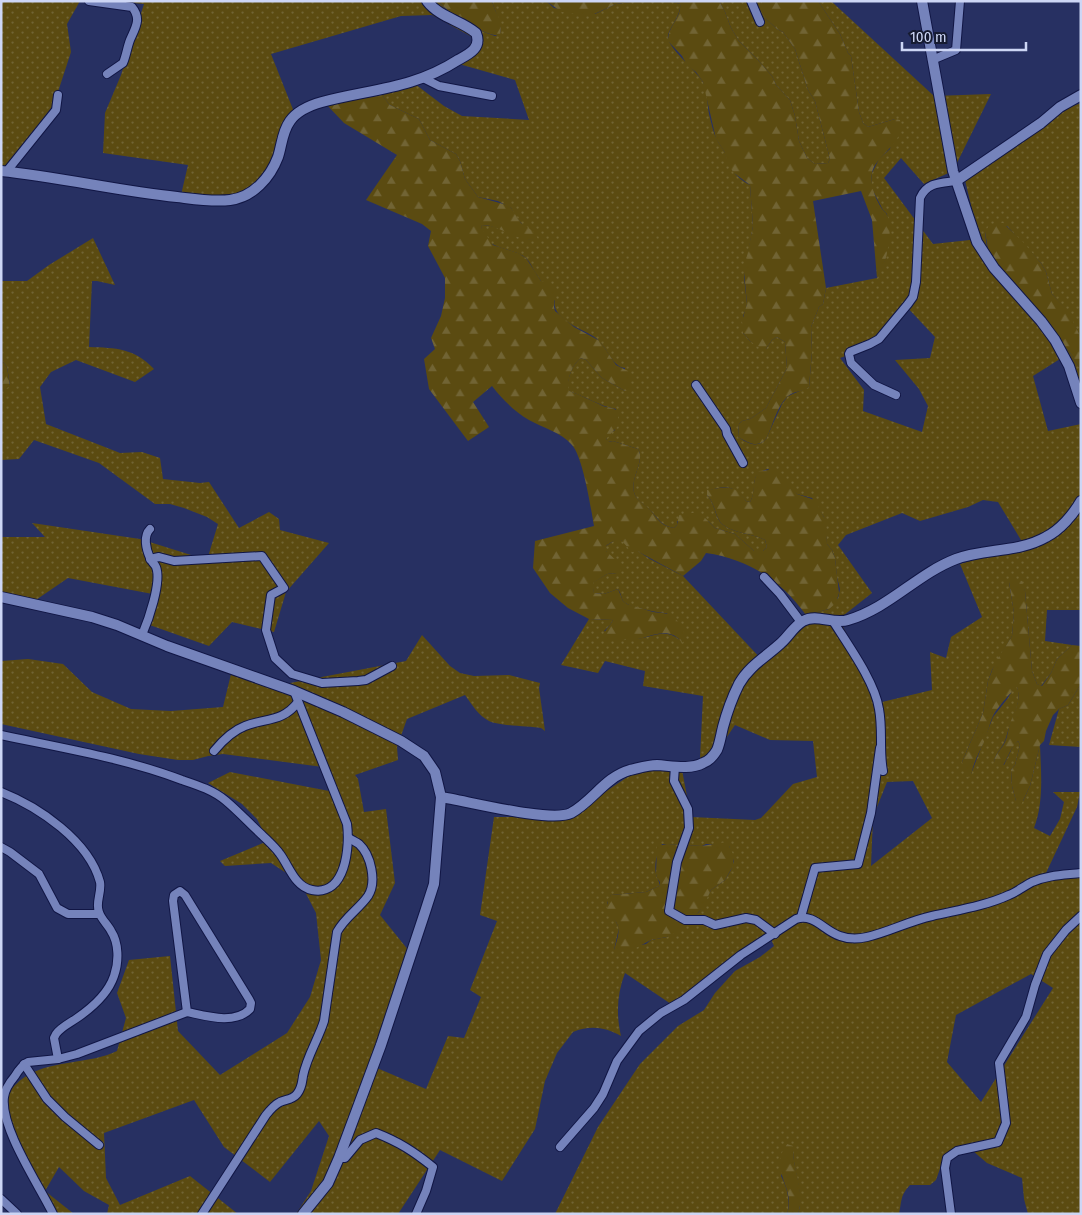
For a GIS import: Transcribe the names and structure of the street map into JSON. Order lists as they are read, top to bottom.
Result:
{
  "scale_bar": "100 m"
}
